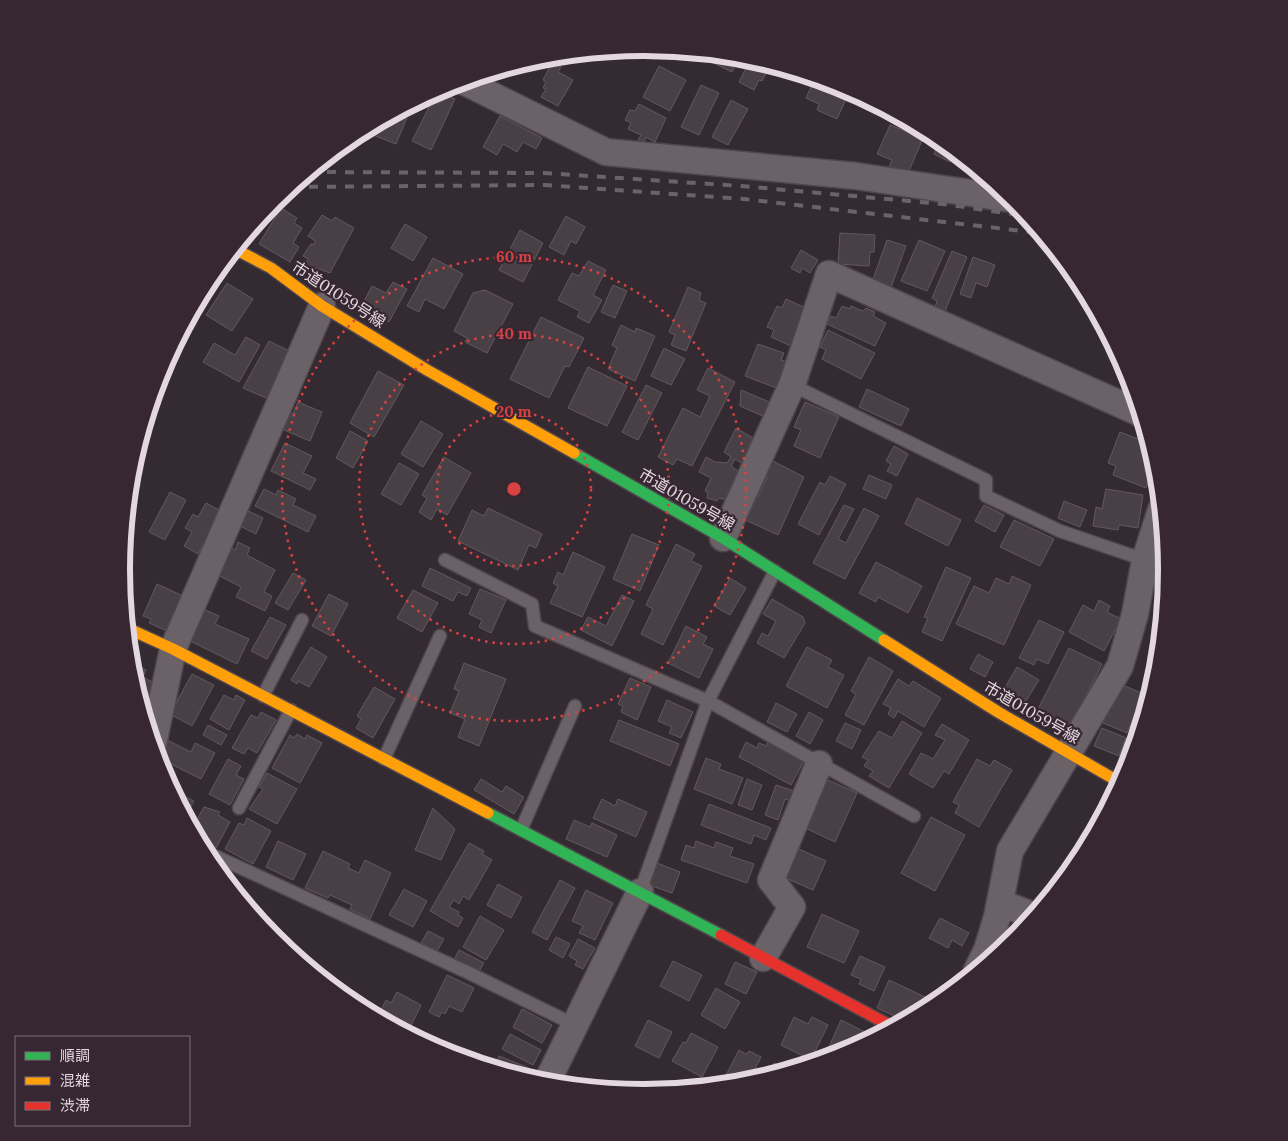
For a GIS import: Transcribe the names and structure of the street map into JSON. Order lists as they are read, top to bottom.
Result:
{
  "streets": {
    "street": ["市道01059号線"]
  },
  "legend": ["順調", "混雑", "渋滞"],
  "rings": ["60 m", "40 m", "20 m"]
}
